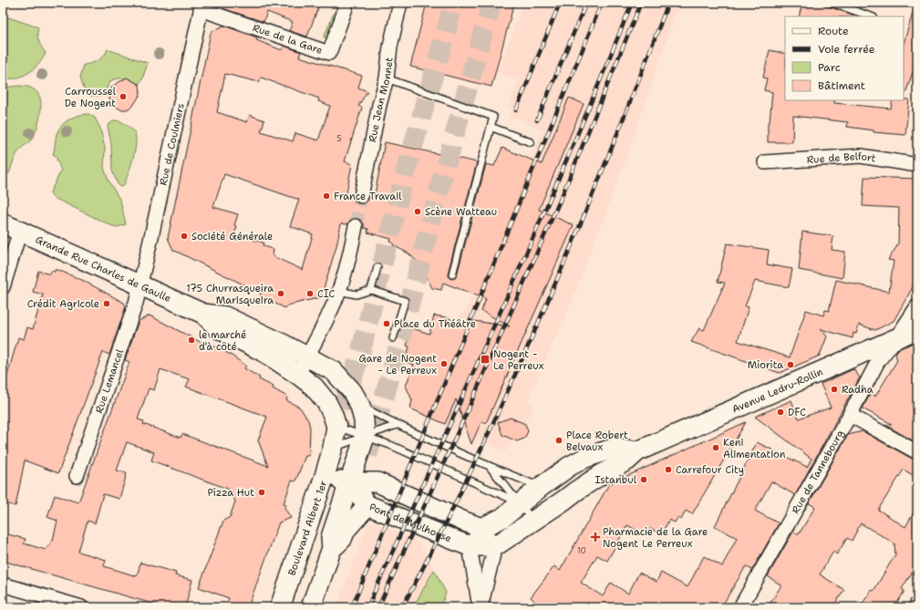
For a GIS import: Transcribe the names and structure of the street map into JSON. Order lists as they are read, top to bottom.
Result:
{
  "streets": {
    "street": [
      "Rue de la Gare",
      "Rue Jean Monnet",
      "Rue de Coulmiers",
      "Rue de Belfort",
      "Grande Rue Charles de Gaulle",
      "Rue Lemancel",
      "Avenue Ledru-Rollin",
      "Rue de Tannebourg",
      "Pont de Mulhouse",
      "Boulevard Albert 1er"
    ]
  },
  "crossings": [
    ["Rue de la Gare", "Rue de Coulmiers"],
    ["Rue de Coulmiers", "Grande Rue Charles de Gaulle"],
    ["Rue de Coulmiers", "Rue Lemancel"],
    ["Grande Rue Charles de Gaulle", "Rue Lemancel"],
    ["Avenue Ledru-Rollin", "Rue de Tannebourg"]
  ],
  "places": {
    "other": [
      "Carroussel De Nogent",
      "France Travail",
      "Scène Watteau",
      "Société Générale",
      "175 Churrasqueira Marisqueira",
      "CIC",
      "Crédit Agricole",
      "Place du Théâtre",
      "le marché d'à côté",
      "Gare de Nogent - Le Perreux",
      "Miorita",
      "Radha",
      "DFC",
      "Place Robert Belvaux",
      "Keni Alimentation",
      "Carrefour City",
      "Istanbul",
      "Pizza Hut"
    ],
    "transit": ["Nogent - Le Perreux"],
    "health": ["Pharmacie de la Gare Nogent Le Perreux"]
  },
  "house_numbers": ["5", "10"],
  "legend": [
    "Route",
    "Voie ferrée",
    "Parc",
    "Bâtiment"
  ]
}
